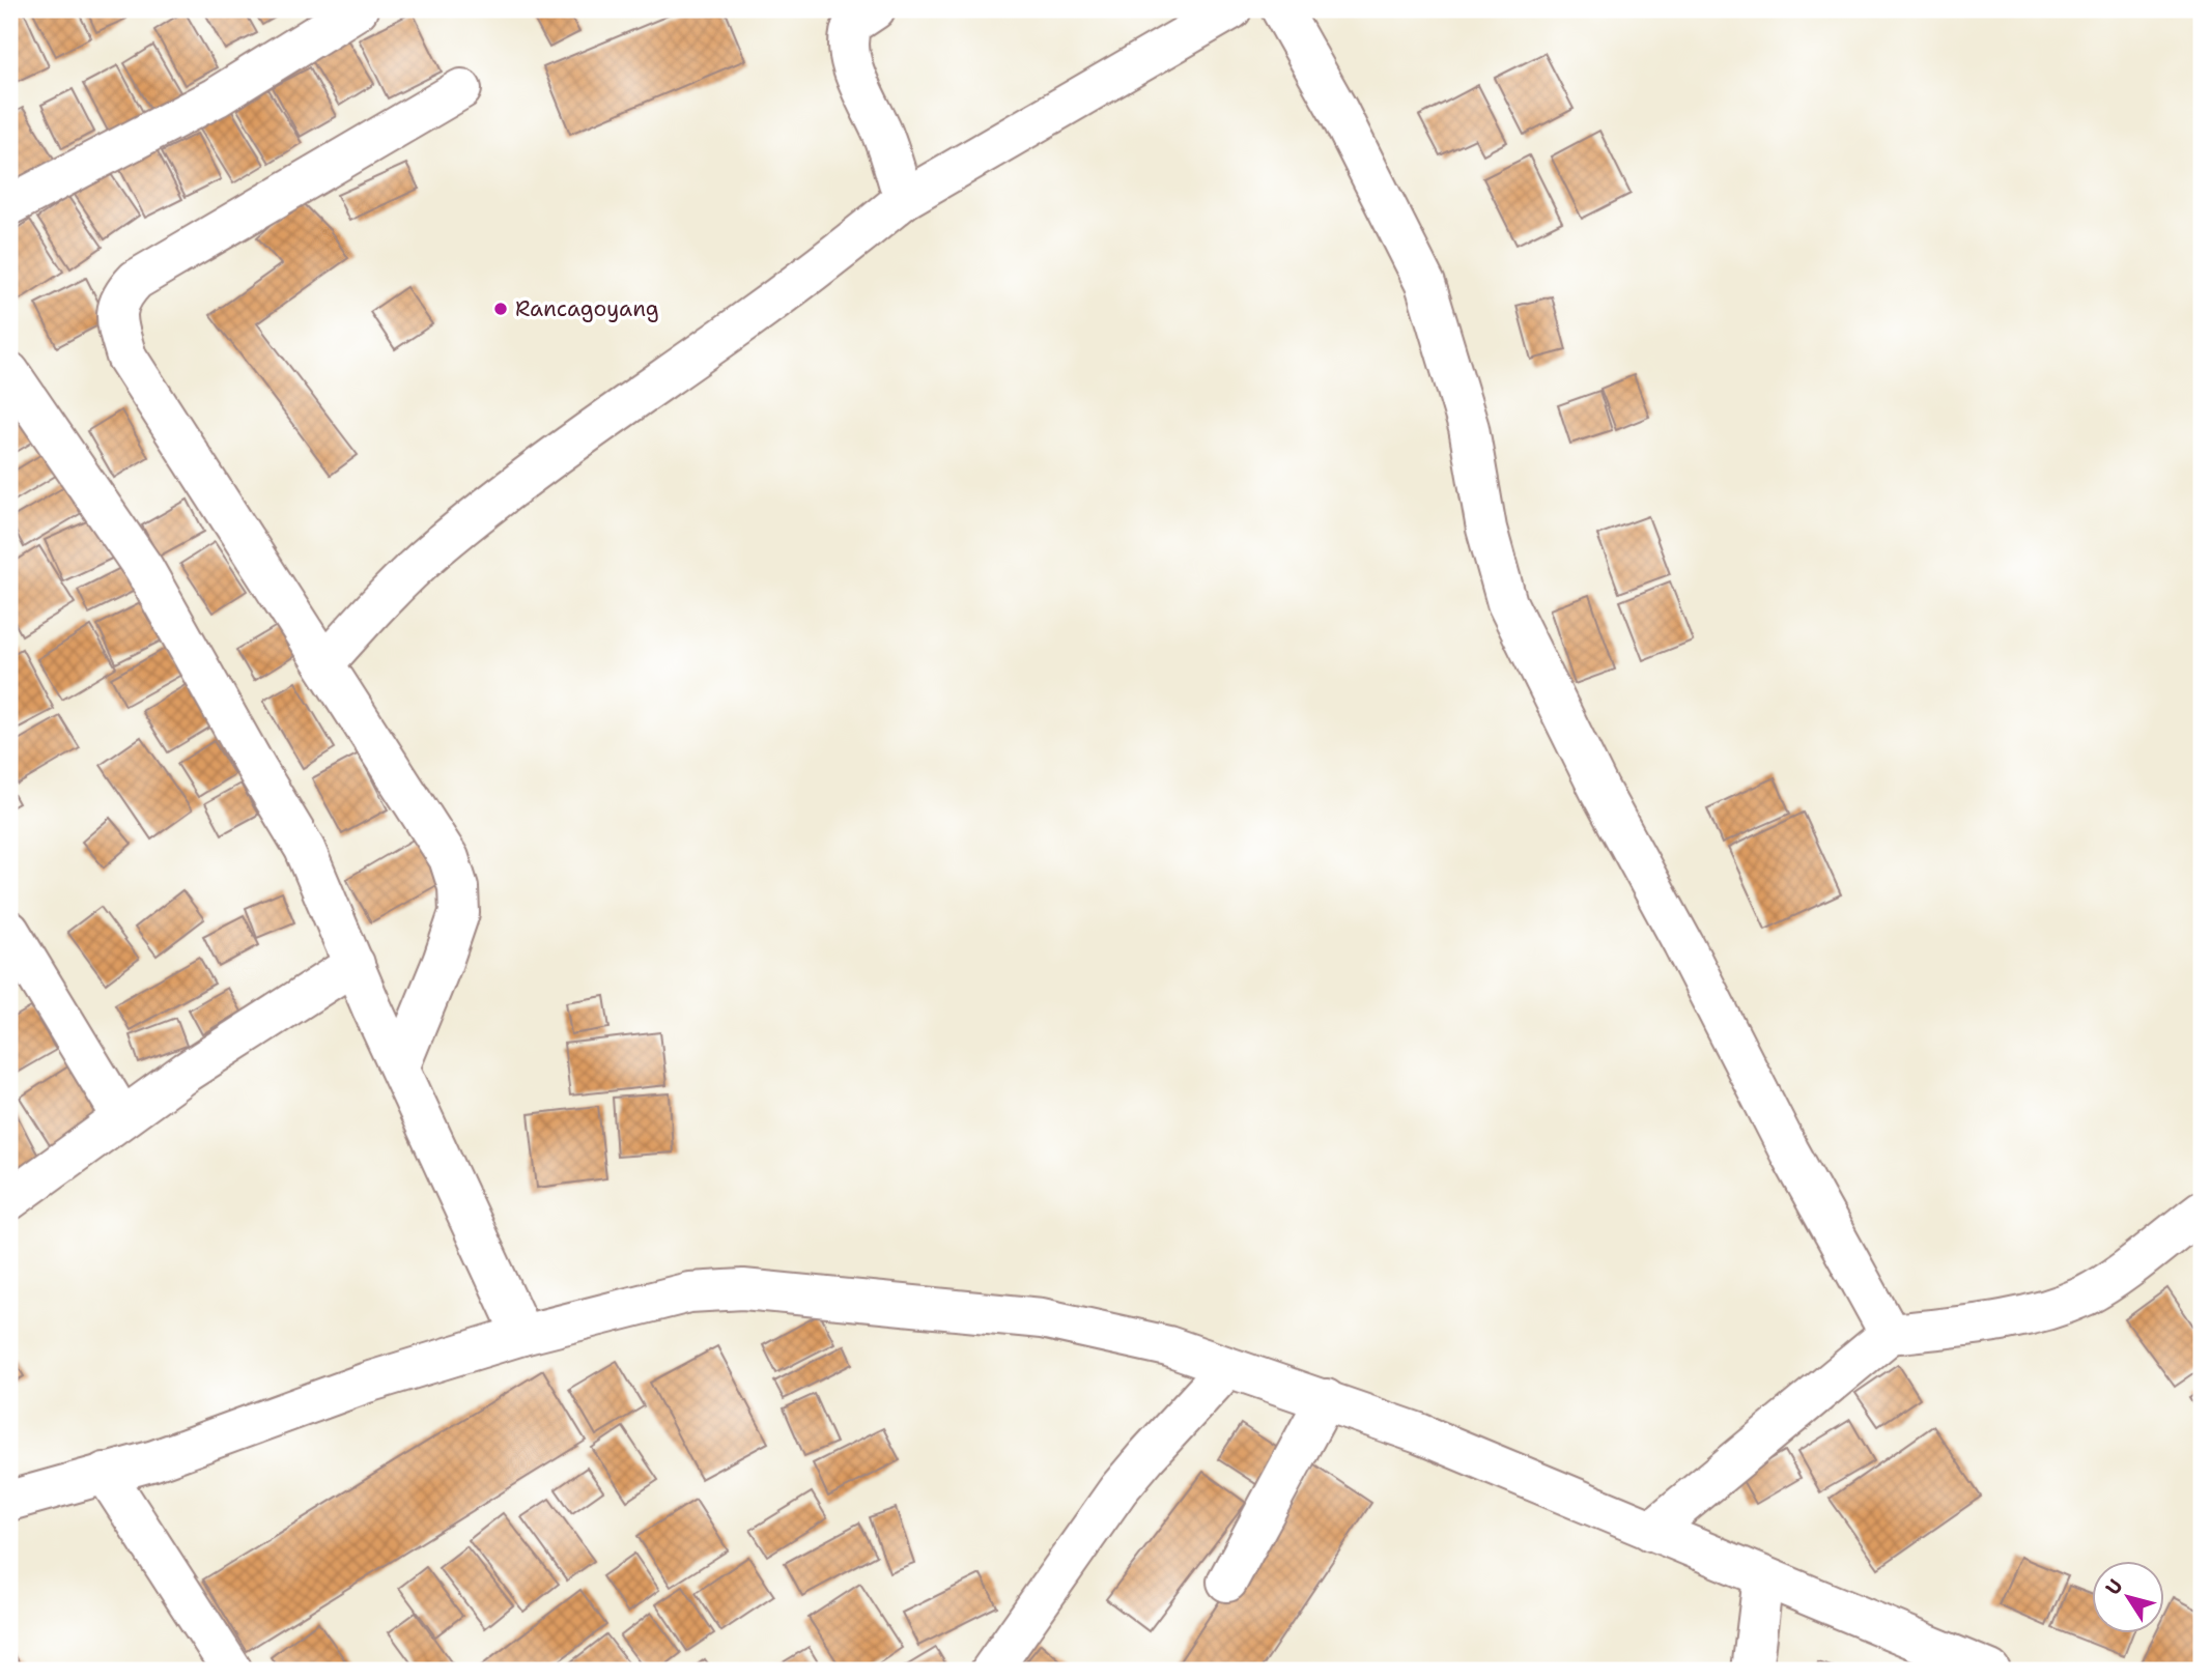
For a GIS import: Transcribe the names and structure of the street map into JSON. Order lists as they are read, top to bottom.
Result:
{
  "places": ["Rancagoyang"],
  "north": "top left"
}
